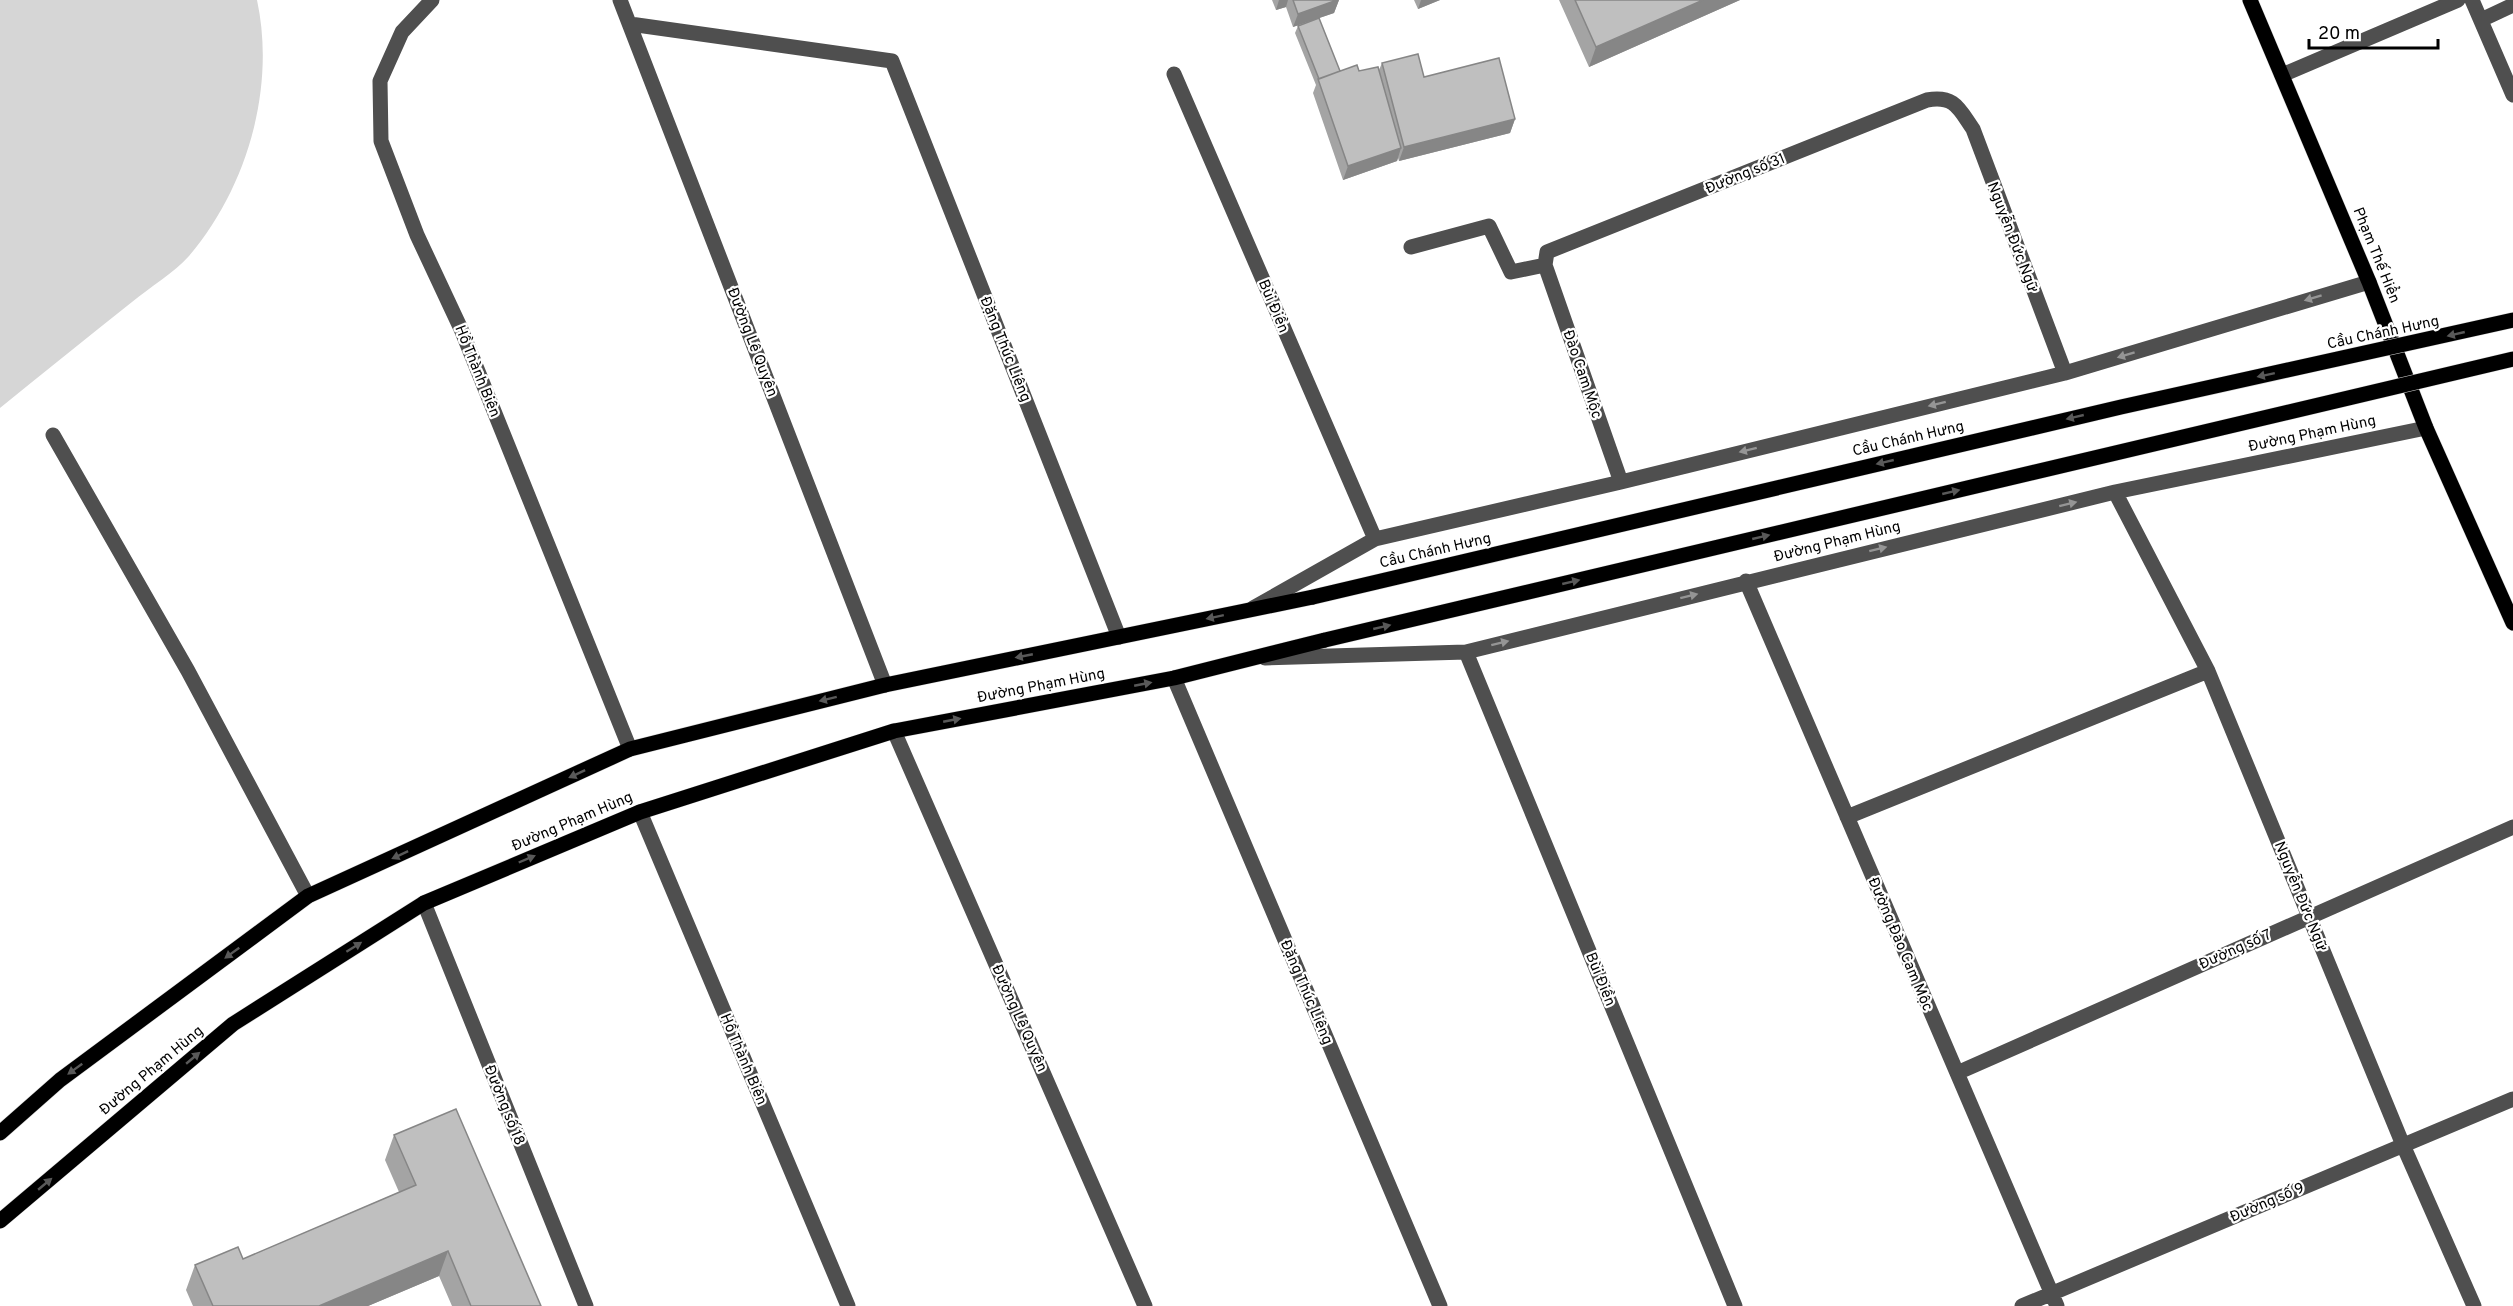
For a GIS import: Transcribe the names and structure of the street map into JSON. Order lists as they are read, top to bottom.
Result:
{
  "streets": {
    "main road": ["Phạm Thế Hiển", "Cầu Chánh Hưng", "Đường Phạm Hùng"],
    "street": [
      "Đường số 31",
      "Nguyễn Đức Ngữ",
      "Bùi Điền",
      "Đường Lê Quyên",
      "Đặng Thúc Liêng",
      "Hồ Thành Biên",
      "Đào Cam Mộc",
      "Đường Đào Cam Mộc",
      "Đường số 7",
      "Đường số 18",
      "Đường số 9"
    ]
  },
  "crossings": [
    ["Đường số 31", "Nguyễn Đức Ngữ"],
    ["Đường số 31", "Đào Cam Mộc"],
    ["Nguyễn Đức Ngữ", "Đường Phạm Hùng"],
    ["Nguyễn Đức Ngữ", "Đường số 7"],
    ["Nguyễn Đức Ngữ", "Đường số 9"],
    ["Phạm Thế Hiển", "Đường Phạm Hùng"],
    ["Bùi Điền", "Đường Phạm Hùng"],
    ["Cầu Chánh Hưng", "Đường Phạm Hùng"],
    ["Đường Lê Quyên", "Đặng Thúc Liêng"],
    ["Đường Lê Quyên", "Đường Phạm Hùng"],
    ["Đặng Thúc Liêng", "Đường Phạm Hùng"],
    ["Hồ Thành Biên", "Đường Phạm Hùng"],
    ["Đào Cam Mộc", "Đường Phạm Hùng"],
    ["Đường Phạm Hùng", "Đường Đào Cam Mộc"],
    ["Đường Phạm Hùng", "Đường số 18"],
    ["Đường Đào Cam Mộc", "Đường số 7"],
    ["Đường Đào Cam Mộc", "Đường số 9"]
  ],
  "one_way": ["Cầu Chánh Hưng"],
  "scale_bar": "20 m"
}
